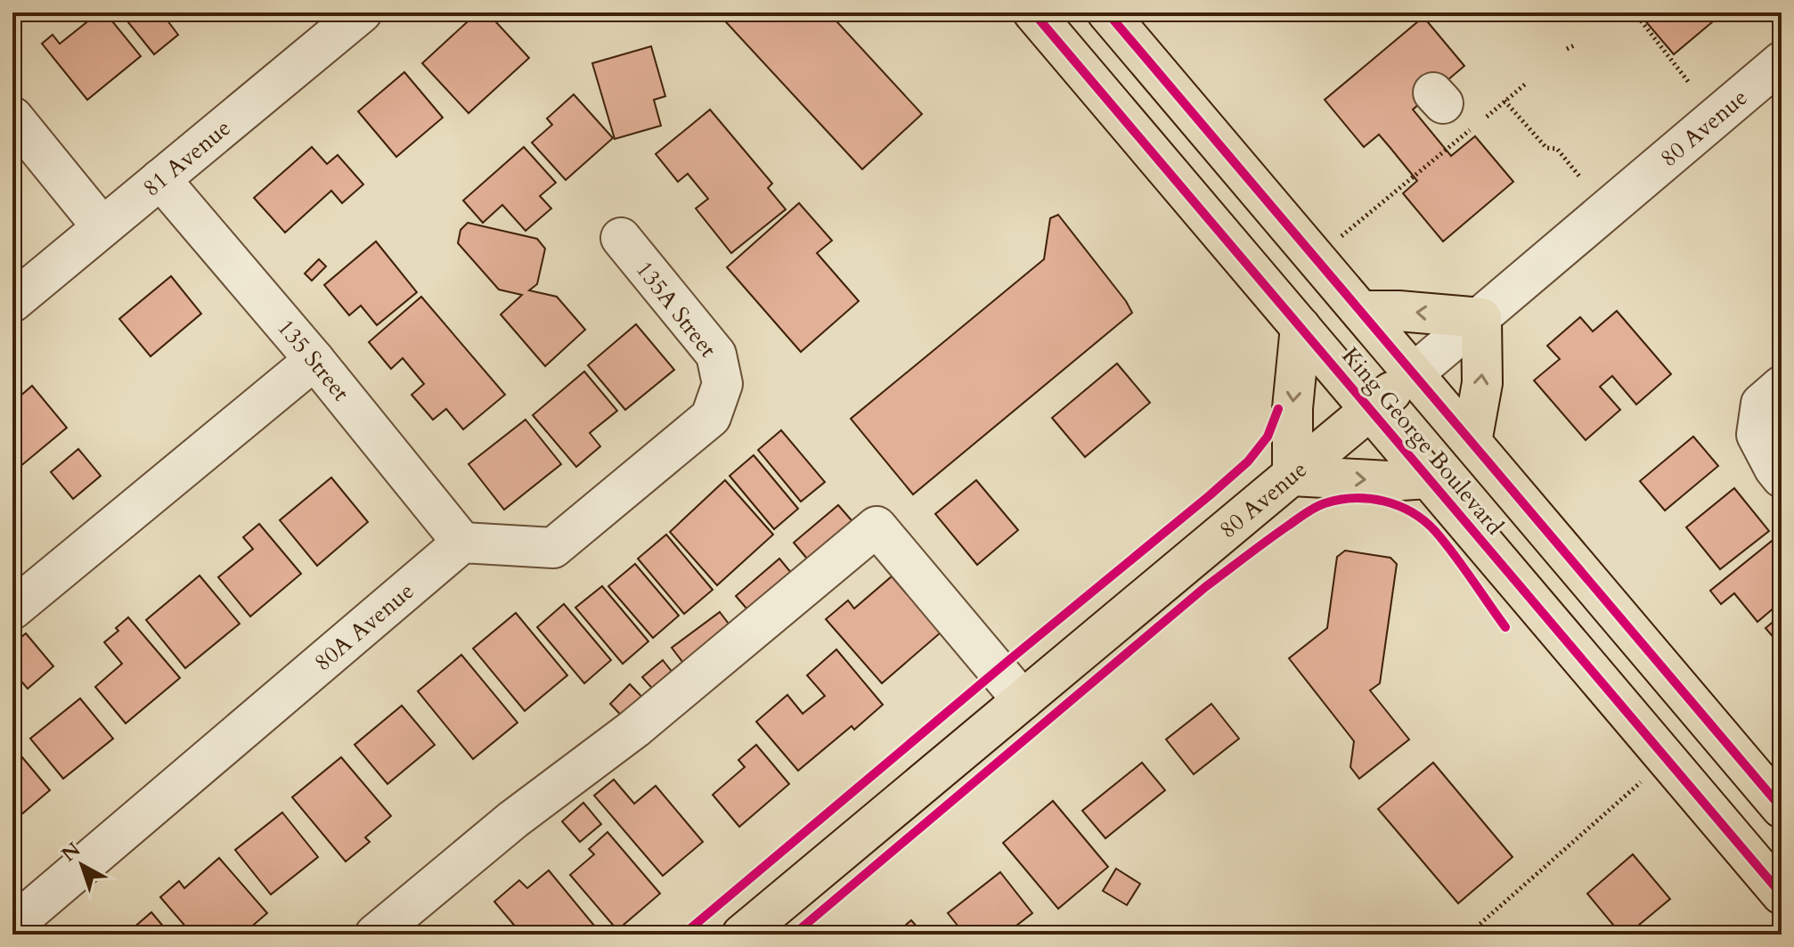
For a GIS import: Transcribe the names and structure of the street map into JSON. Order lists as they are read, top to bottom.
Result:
{
  "streets": {
    "main road": ["80 Avenue", "King George Boulevard"],
    "street": [
      "81 Avenue",
      "135A Street",
      "135 Street",
      "80A Avenue"
    ]
  },
  "crossings": [
    ["80 Avenue", "King George Boulevard"],
    ["81 Avenue", "135 Street"],
    ["135A Street", "135 Street"],
    ["135A Street", "80A Avenue"],
    ["135 Street", "80A Avenue"]
  ],
  "north": "top left"
}
